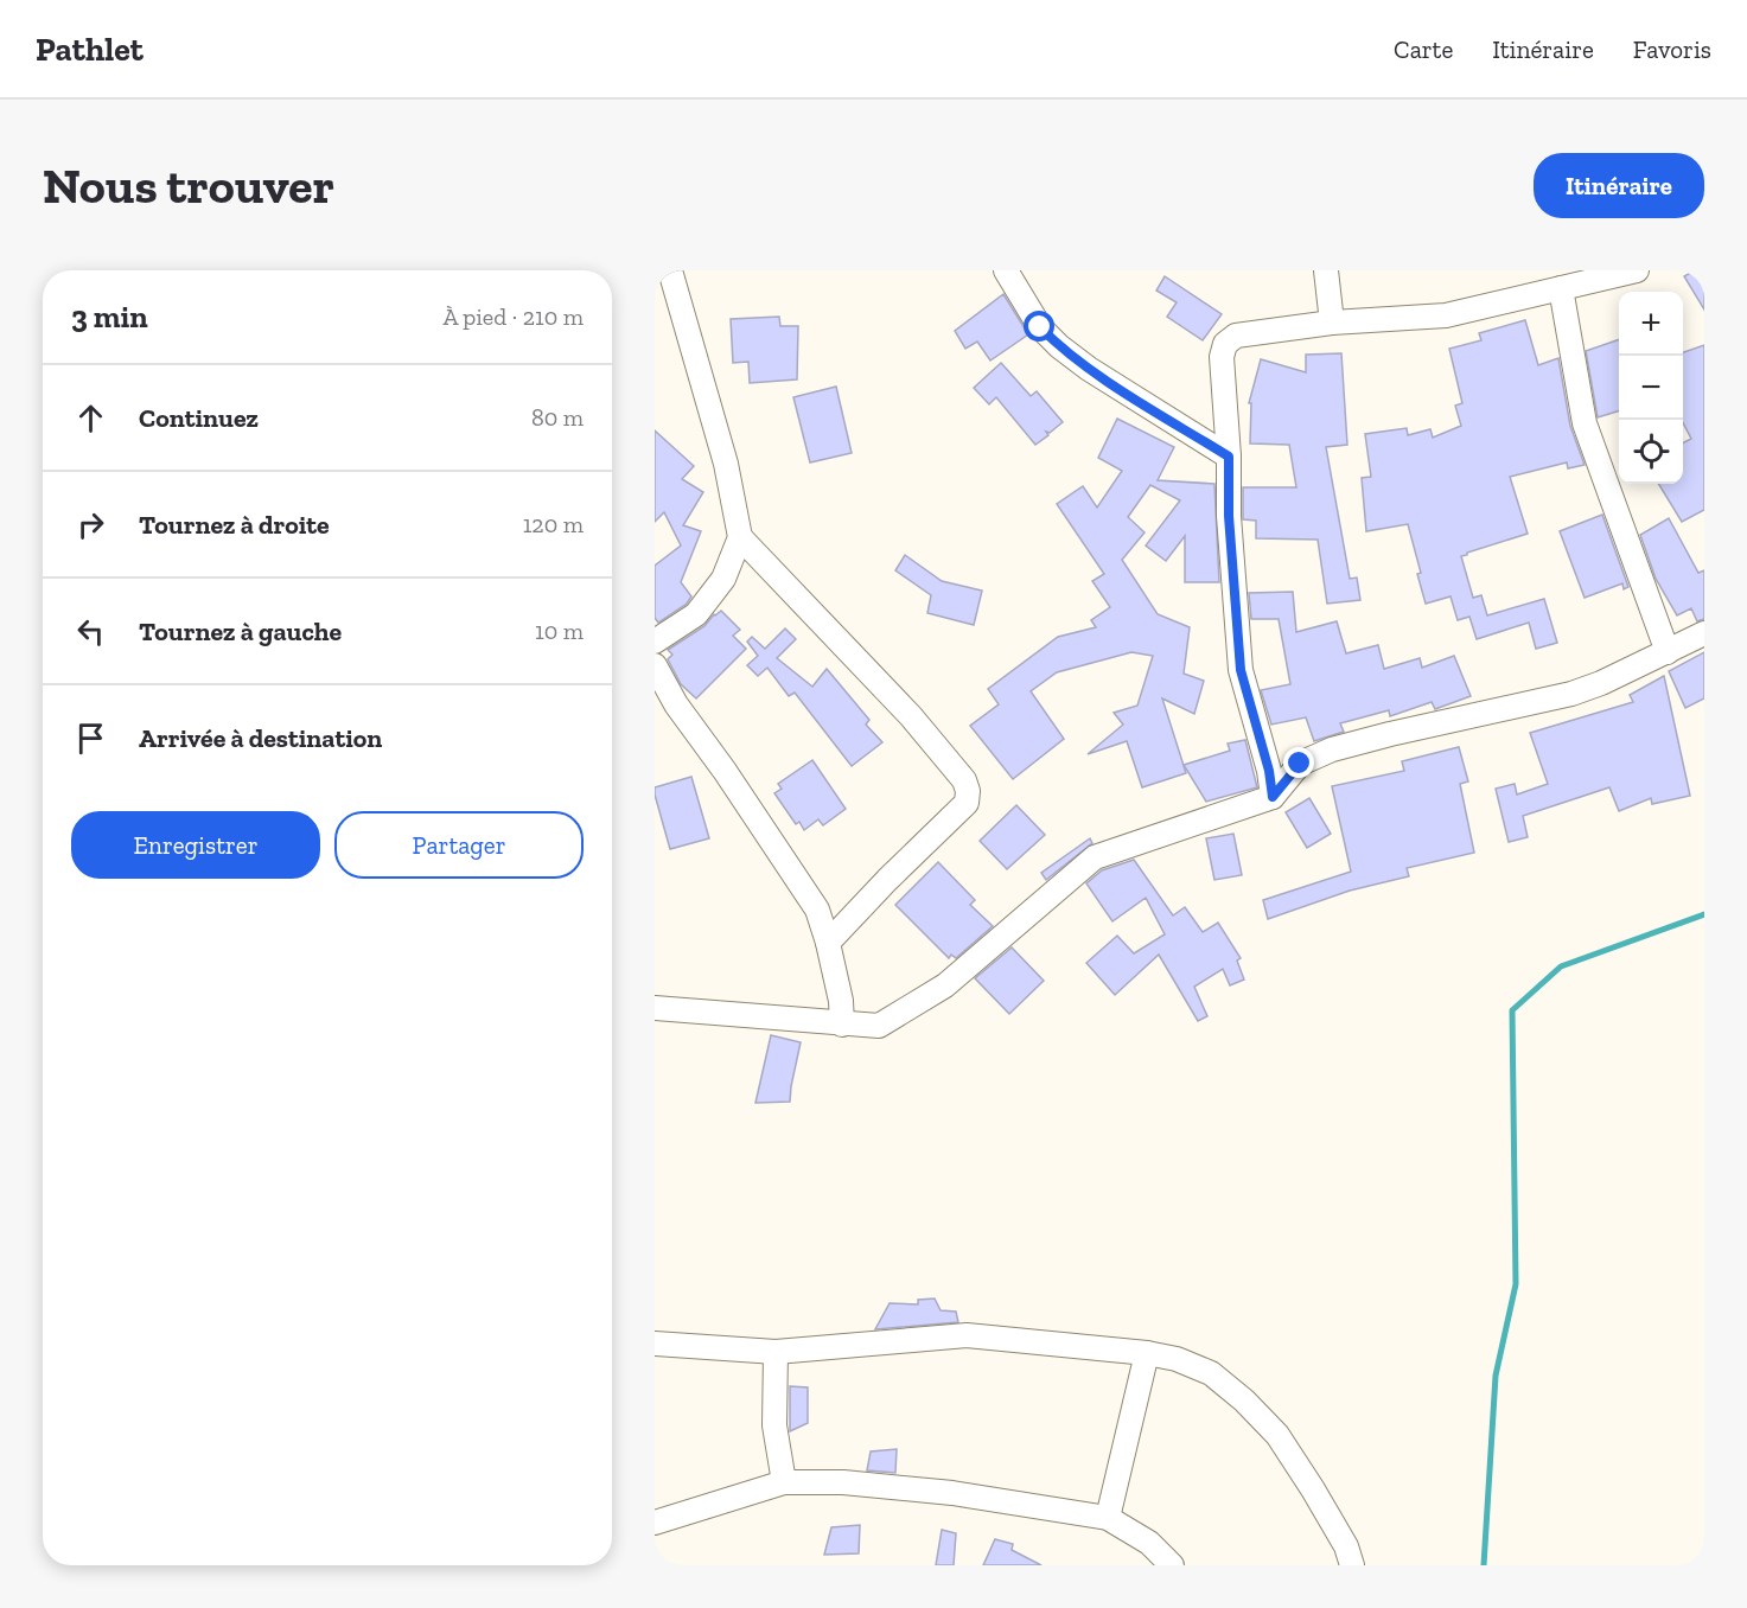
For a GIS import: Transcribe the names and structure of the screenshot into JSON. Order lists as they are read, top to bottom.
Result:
{
  "page": {
    "header": "Pathlet",
    "nav": ["Carte", "Itinéraire", "Favoris"],
    "buttons": [
      "Itinéraire",
      ["Enregistrer", "Partager"]
    ],
    "title": "Nous trouver",
    "heading": ["3 min", "À pied · 210 m"],
    "map_buttons": ["+", "−"],
    "list": [
      ["Continuez", "80 m"],
      ["Tournez à droite", "120 m"],
      ["Tournez à gauche", "10 m"],
      "Arrivée à destination"
    ]
  }
}
